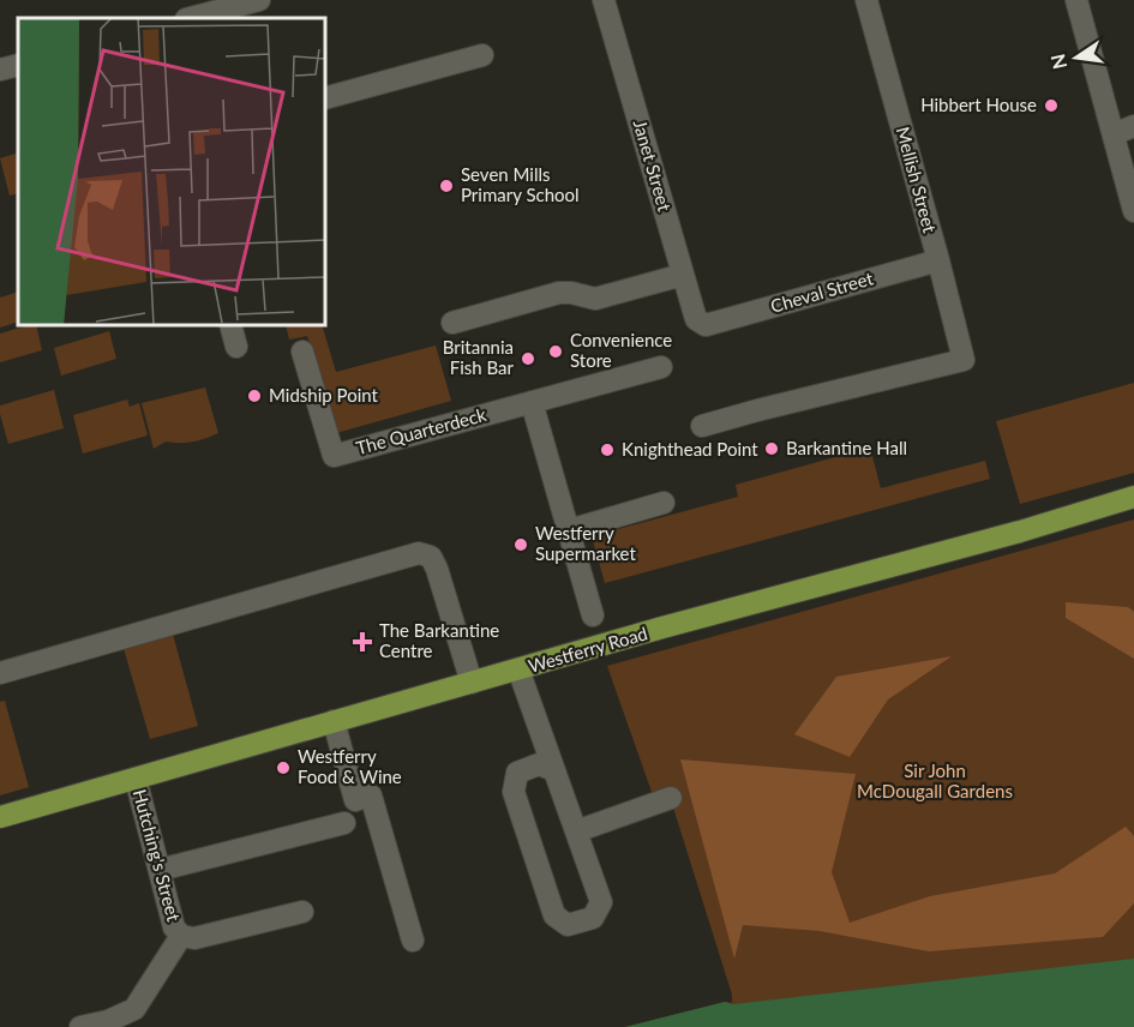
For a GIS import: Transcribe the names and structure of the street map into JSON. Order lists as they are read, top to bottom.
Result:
{
  "streets": {
    "main road": ["Westferry Road"],
    "street": [
      "Janet Street",
      "Mellish Street",
      "Cheval Street",
      "The Quarterdeck",
      "Hutching's Street"
    ]
  },
  "crossings": [
    ["Janet Street", "Cheval Street"],
    ["Mellish Street", "Cheval Street"],
    ["Westferry Road", "Hutching's Street"]
  ],
  "parks": ["Sir John McDougall Gardens"],
  "places": {
    "other": [
      "Hibbert House",
      "Seven Mills Primary School",
      "Convenience Store",
      "Britannia Fish Bar",
      "Midship Point",
      "Barkantine Hall",
      "Knighthead Point",
      "Westferry Supermarket",
      "Westferry Food & Wine"
    ],
    "health": ["The Barkantine Centre"]
  },
  "north": "left"
}
